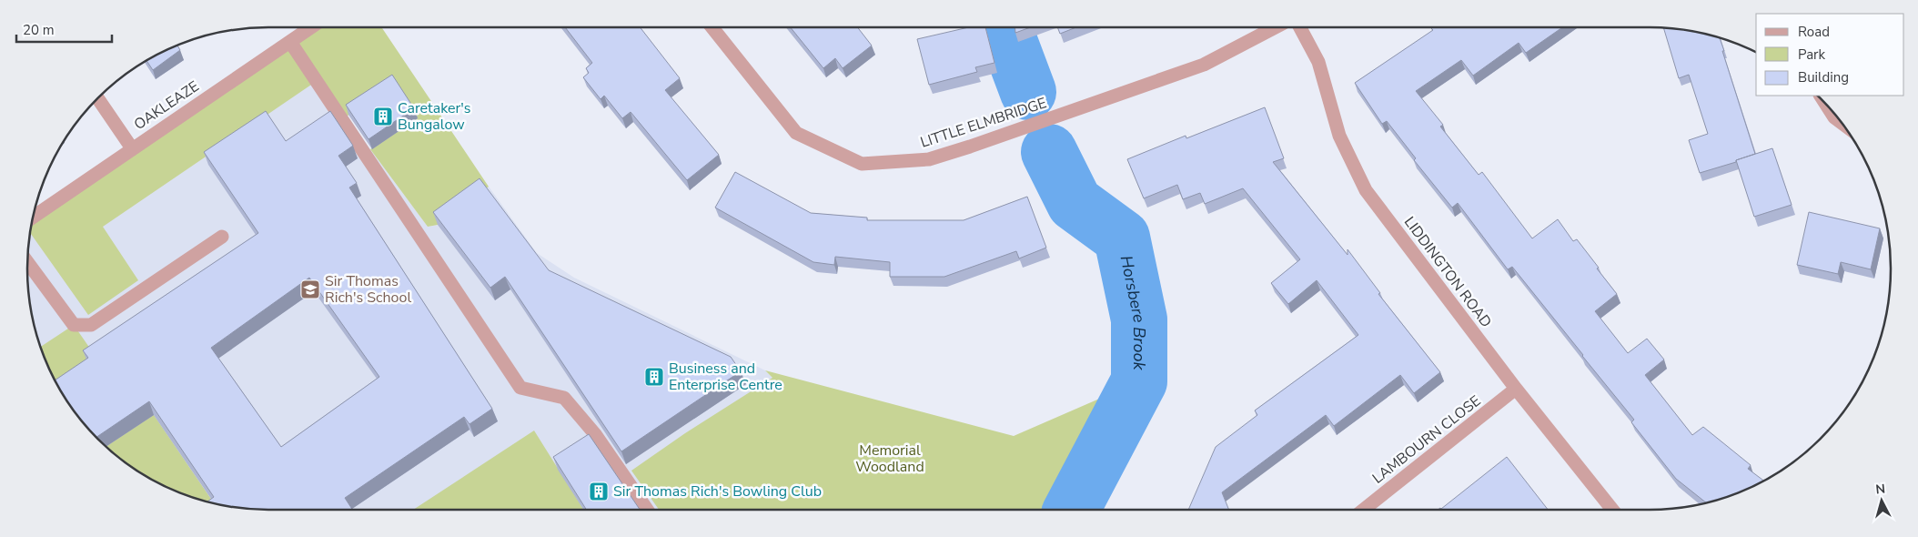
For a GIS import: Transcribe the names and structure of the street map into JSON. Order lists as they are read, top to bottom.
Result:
{
  "streets": {
    "street": [
      "OAKLEAZE",
      "LITTLE ELMBRIDGE",
      "LIDDINGTON ROAD",
      "LAMBOURN CLOSE"
    ]
  },
  "crossings": [
    ["LIDDINGTON ROAD", "LAMBOURN CLOSE"]
  ],
  "water": ["Horsbere Brook"],
  "parks": ["Memorial Woodland"],
  "places": {
    "building": ["Caretaker's Bungalow", "Business and Enterprise Centre", "Sir Thomas Rich's Bowling Club"],
    "school or university": ["Sir Thomas Rich's School"]
  },
  "legend": ["Road", "Park", "Building"],
  "scale_bar": "20 m",
  "north": "top"
}
